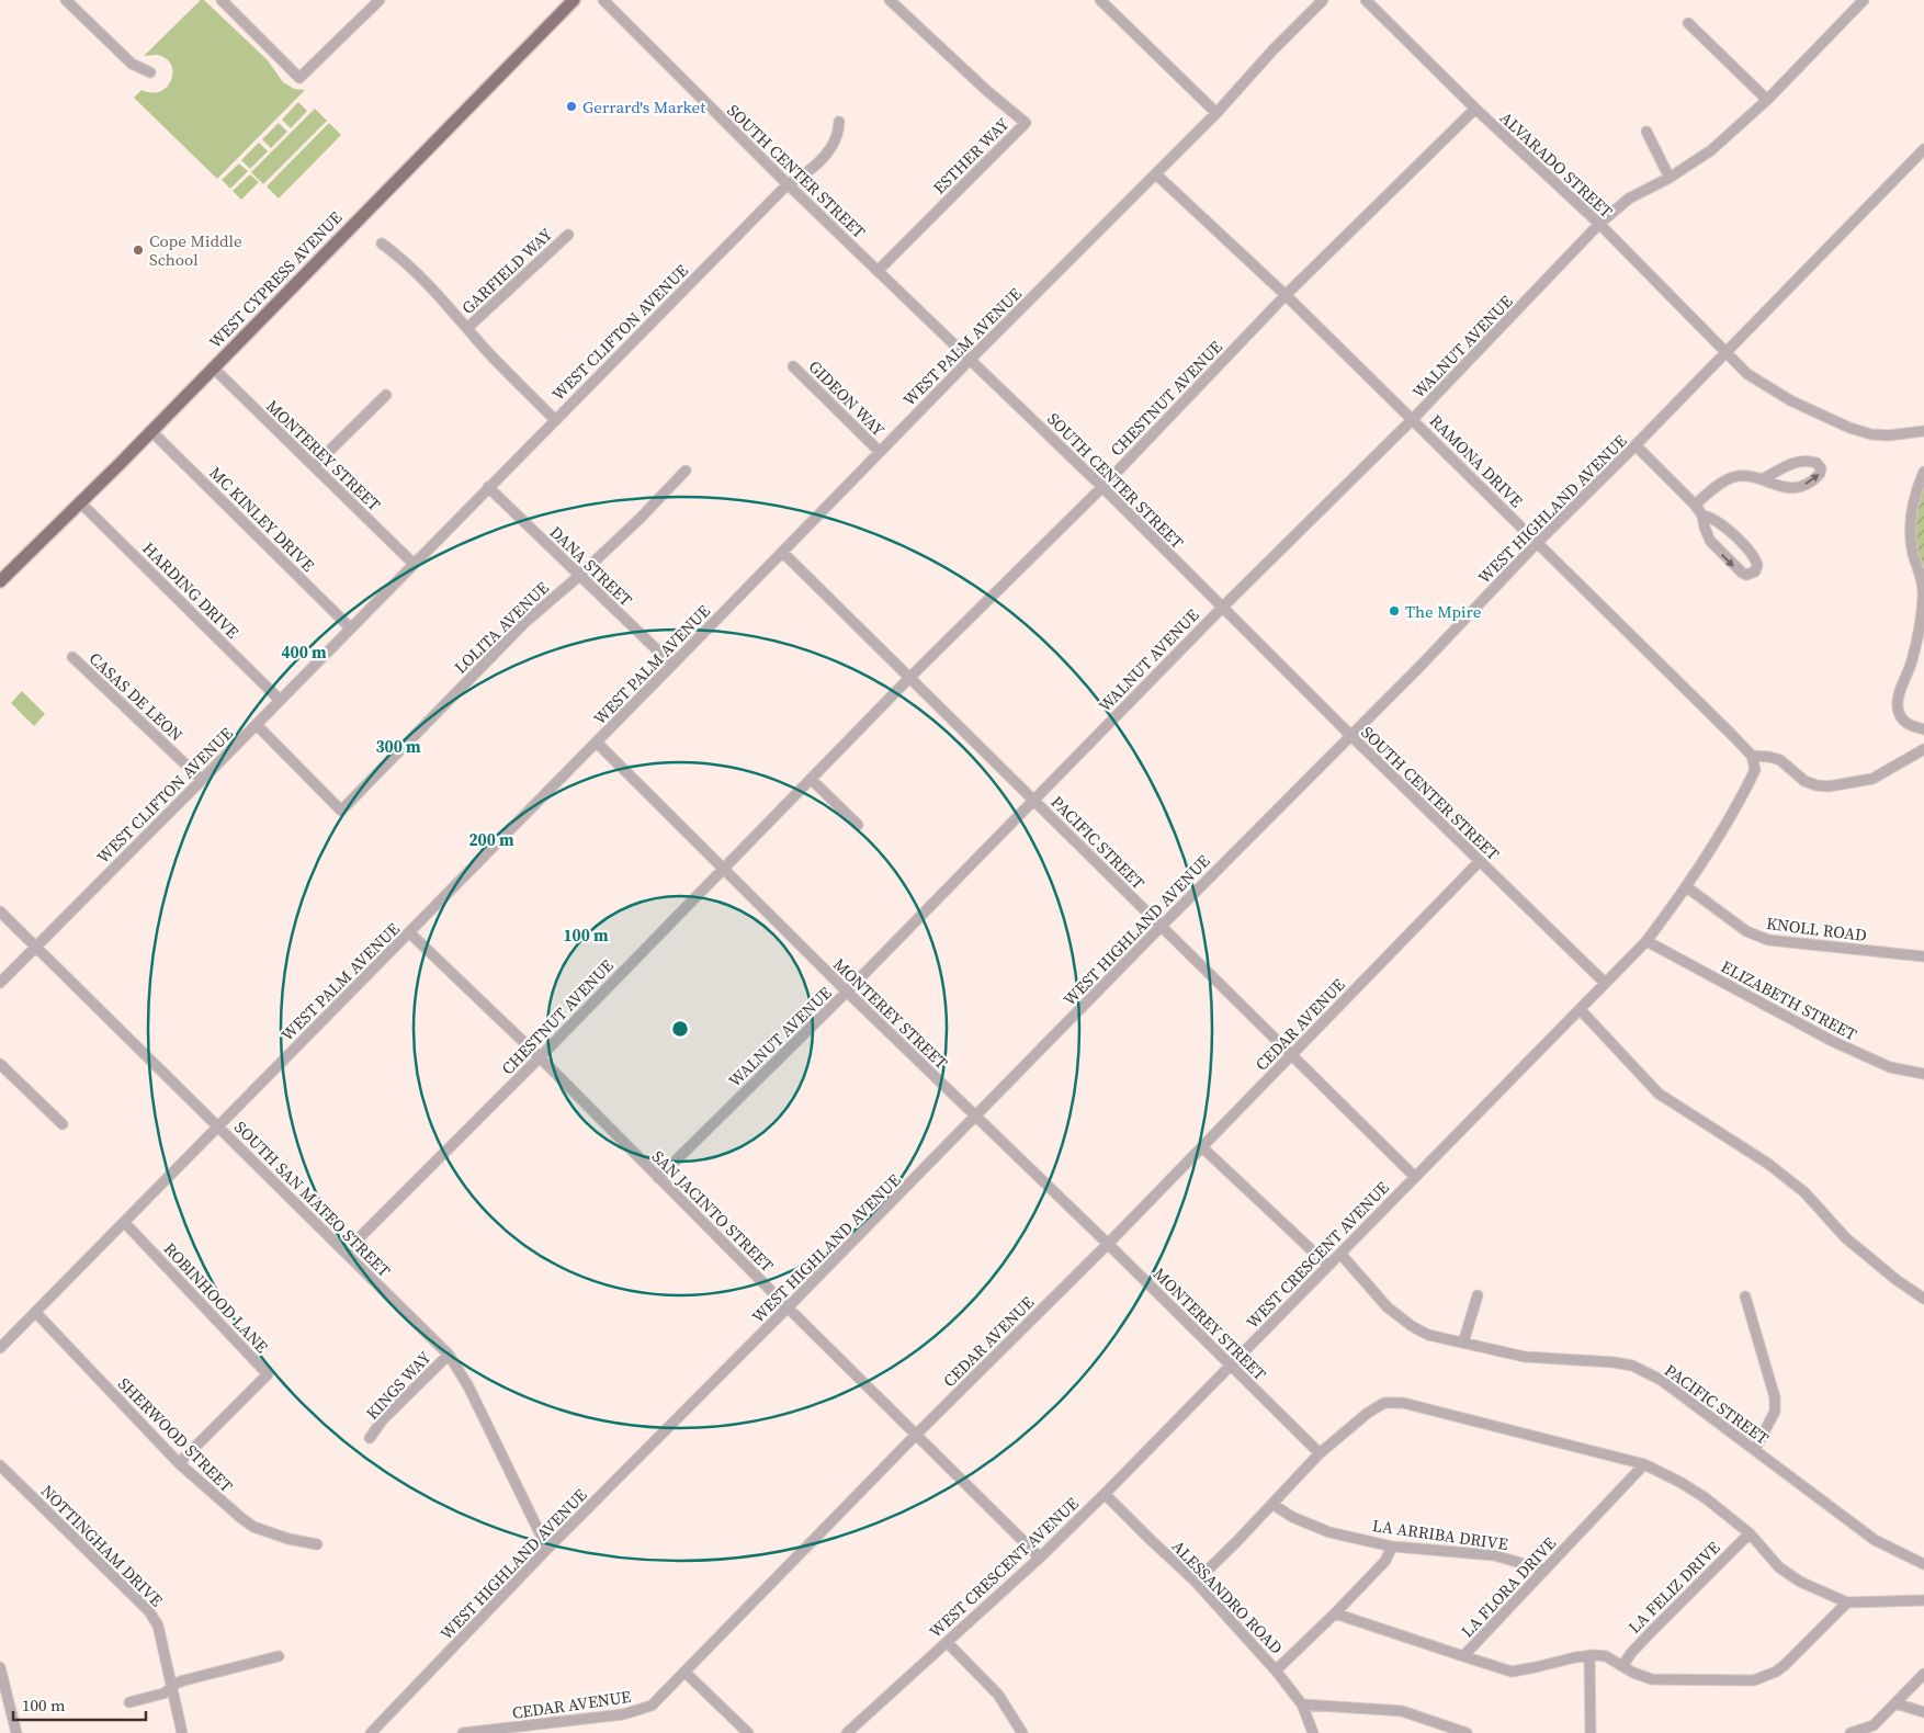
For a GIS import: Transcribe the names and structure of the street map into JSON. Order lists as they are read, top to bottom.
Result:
{
  "streets": {
    "main road": ["WEST CYPRESS AVENUE"],
    "street": [
      "ESTHER WAY",
      "ALVARADO STREET",
      "SOUTH CENTER STREET",
      "GARFIELD WAY",
      "WEST CLIFTON AVENUE",
      "WEST PALM AVENUE",
      "WALNUT AVENUE",
      "GIDEON WAY",
      "CHESTNUT AVENUE",
      "MONTEREY STREET",
      "RAMONA DRIVE",
      "WEST HIGHLAND AVENUE",
      "MC KINLEY DRIVE",
      "DANA STREET",
      "HARDING DRIVE",
      "LOLITA AVENUE",
      "CASAS DE LEON",
      "PACIFIC STREET",
      "KNOLL ROAD",
      "ELIZABETH STREET",
      "CEDAR AVENUE",
      "SOUTH SAN MATEO STREET",
      "SAN JACINTO STREET",
      "WEST CRESCENT AVENUE",
      "ROBINHOOD LANE",
      "KINGS WAY",
      "SHERWOOD STREET",
      "LA ARRIBA DRIVE",
      "NOTTINGHAM DRIVE",
      "LA FLORA DRIVE",
      "LA FELIZ DRIVE",
      "ALESSANDRO ROAD"
    ]
  },
  "crossings": [
    ["ESTHER WAY", "SOUTH CENTER STREET"],
    ["ALVARADO STREET", "WALNUT AVENUE"],
    ["ALVARADO STREET", "CHESTNUT AVENUE"],
    ["ALVARADO STREET", "WEST HIGHLAND AVENUE"],
    ["SOUTH CENTER STREET", "WEST CLIFTON AVENUE"],
    ["SOUTH CENTER STREET", "WEST PALM AVENUE"],
    ["SOUTH CENTER STREET", "WALNUT AVENUE"],
    ["SOUTH CENTER STREET", "CHESTNUT AVENUE"],
    ["SOUTH CENTER STREET", "WEST HIGHLAND AVENUE"],
    ["SOUTH CENTER STREET", "CEDAR AVENUE"],
    ["SOUTH CENTER STREET", "WEST CRESCENT AVENUE"],
    ["GARFIELD WAY", "WEST CLIFTON AVENUE"],
    ["WEST CYPRESS AVENUE", "MONTEREY STREET"],
    ["WEST CYPRESS AVENUE", "MC KINLEY DRIVE"],
    ["WEST CYPRESS AVENUE", "HARDING DRIVE"],
    ["WEST CLIFTON AVENUE", "MONTEREY STREET"],
    ["WEST CLIFTON AVENUE", "MC KINLEY DRIVE"],
    ["WEST CLIFTON AVENUE", "DANA STREET"],
    ["WEST CLIFTON AVENUE", "HARDING DRIVE"],
    ["WEST CLIFTON AVENUE", "LOLITA AVENUE"],
    ["WEST CLIFTON AVENUE", "CASAS DE LEON"],
    ["WEST CLIFTON AVENUE", "SOUTH SAN MATEO STREET"],
    ["WEST PALM AVENUE", "GIDEON WAY"],
    ["WEST PALM AVENUE", "MONTEREY STREET"],
    ["WEST PALM AVENUE", "RAMONA DRIVE"],
    ["WEST PALM AVENUE", "DANA STREET"],
    ["WEST PALM AVENUE", "PACIFIC STREET"],
    ["WEST PALM AVENUE", "SOUTH SAN MATEO STREET"],
    ["WEST PALM AVENUE", "SAN JACINTO STREET"],
    ["WEST PALM AVENUE", "ROBINHOOD LANE"],
    ["WEST PALM AVENUE", "SHERWOOD STREET"],
    ["WALNUT AVENUE", "MONTEREY STREET"],
    ["WALNUT AVENUE", "RAMONA DRIVE"],
    ["WALNUT AVENUE", "PACIFIC STREET"],
    ["WALNUT AVENUE", "SAN JACINTO STREET"],
    ["CHESTNUT AVENUE", "MONTEREY STREET"],
    ["CHESTNUT AVENUE", "RAMONA DRIVE"],
    ["CHESTNUT AVENUE", "PACIFIC STREET"],
    ["CHESTNUT AVENUE", "SOUTH SAN MATEO STREET"],
    ["CHESTNUT AVENUE", "SAN JACINTO STREET"],
    ["MONTEREY STREET", "WEST HIGHLAND AVENUE"],
    ["MONTEREY STREET", "CEDAR AVENUE"],
    ["MONTEREY STREET", "WEST CRESCENT AVENUE"],
    ["RAMONA DRIVE", "WEST HIGHLAND AVENUE"],
    ["RAMONA DRIVE", "WEST CRESCENT AVENUE"],
    ["WEST HIGHLAND AVENUE", "PACIFIC STREET"],
    ["WEST HIGHLAND AVENUE", "SOUTH SAN MATEO STREET"],
    ["WEST HIGHLAND AVENUE", "SAN JACINTO STREET"],
    ["DANA STREET", "LOLITA AVENUE"],
    ["PACIFIC STREET", "CEDAR AVENUE"],
    ["PACIFIC STREET", "WEST CRESCENT AVENUE"],
    ["KNOLL ROAD", "WEST CRESCENT AVENUE"],
    ["ELIZABETH STREET", "WEST CRESCENT AVENUE"],
    ["CEDAR AVENUE", "SAN JACINTO STREET"],
    ["SOUTH SAN MATEO STREET", "KINGS WAY"],
    ["SAN JACINTO STREET", "WEST CRESCENT AVENUE"],
    ["WEST CRESCENT AVENUE", "ALESSANDRO ROAD"],
    ["ROBINHOOD LANE", "SHERWOOD STREET"],
    ["LA ARRIBA DRIVE", "LA FLORA DRIVE"]
  ],
  "places": ["Gerrard's Market", "Cope Middle School", "The Mpire"],
  "scale_bar": "100 m",
  "rings": [
    "400 m",
    "300 m",
    "200 m",
    "100 m"
  ]
}
